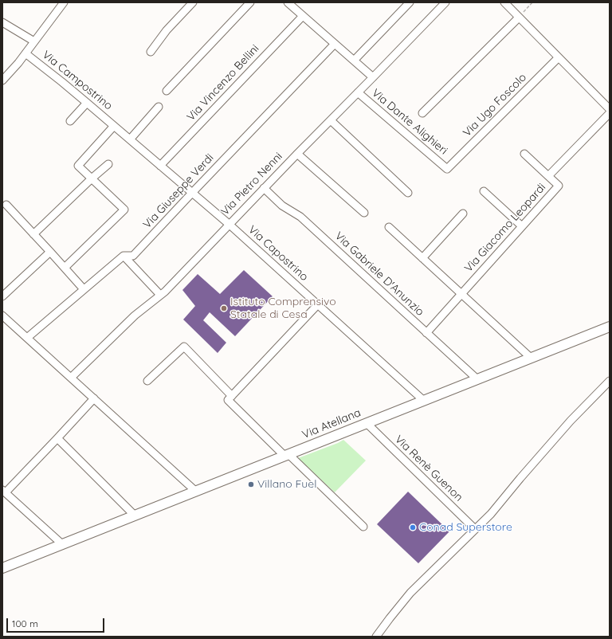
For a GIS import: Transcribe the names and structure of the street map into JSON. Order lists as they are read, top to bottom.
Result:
{
  "streets": {
    "main road": ["Via Atellana"],
    "street": [
      "Via Campostrino",
      "Via Vincenzo Bellini",
      "Via Ugo Foscolo",
      "Via Dante Alighieri",
      "Via Pietro Nenni",
      "Via Giuseppe Verdi",
      "Via Giacomo Leopardi",
      "Via Capostrino",
      "Via Gabriele D'Anunzio",
      "Via Renè Guenon"
    ]
  },
  "crossings": [
    ["Via Campostrino", "Via Capostrino"],
    ["Via Vincenzo Bellini", "Via Capostrino"],
    ["Via Ugo Foscolo", "Via Dante Alighieri"],
    ["Via Dante Alighieri", "Via Pietro Nenni"],
    ["Via Pietro Nenni", "Via Capostrino"],
    ["Via Pietro Nenni", "Via Gabriele D'Anunzio"],
    ["Via Giuseppe Verdi", "Via Capostrino"],
    ["Via Giacomo Leopardi", "Via Gabriele D'Anunzio"],
    ["Via Capostrino", "Via Atellana"],
    ["Via Gabriele D'Anunzio", "Via Atellana"],
    ["Via Atellana", "Via Renè Guenon"]
  ],
  "places": ["Istituto Comprensivo Statale di Cesa", "Villano Fuel", "Conad Superstore"],
  "scale_bar": "100 m"
}
